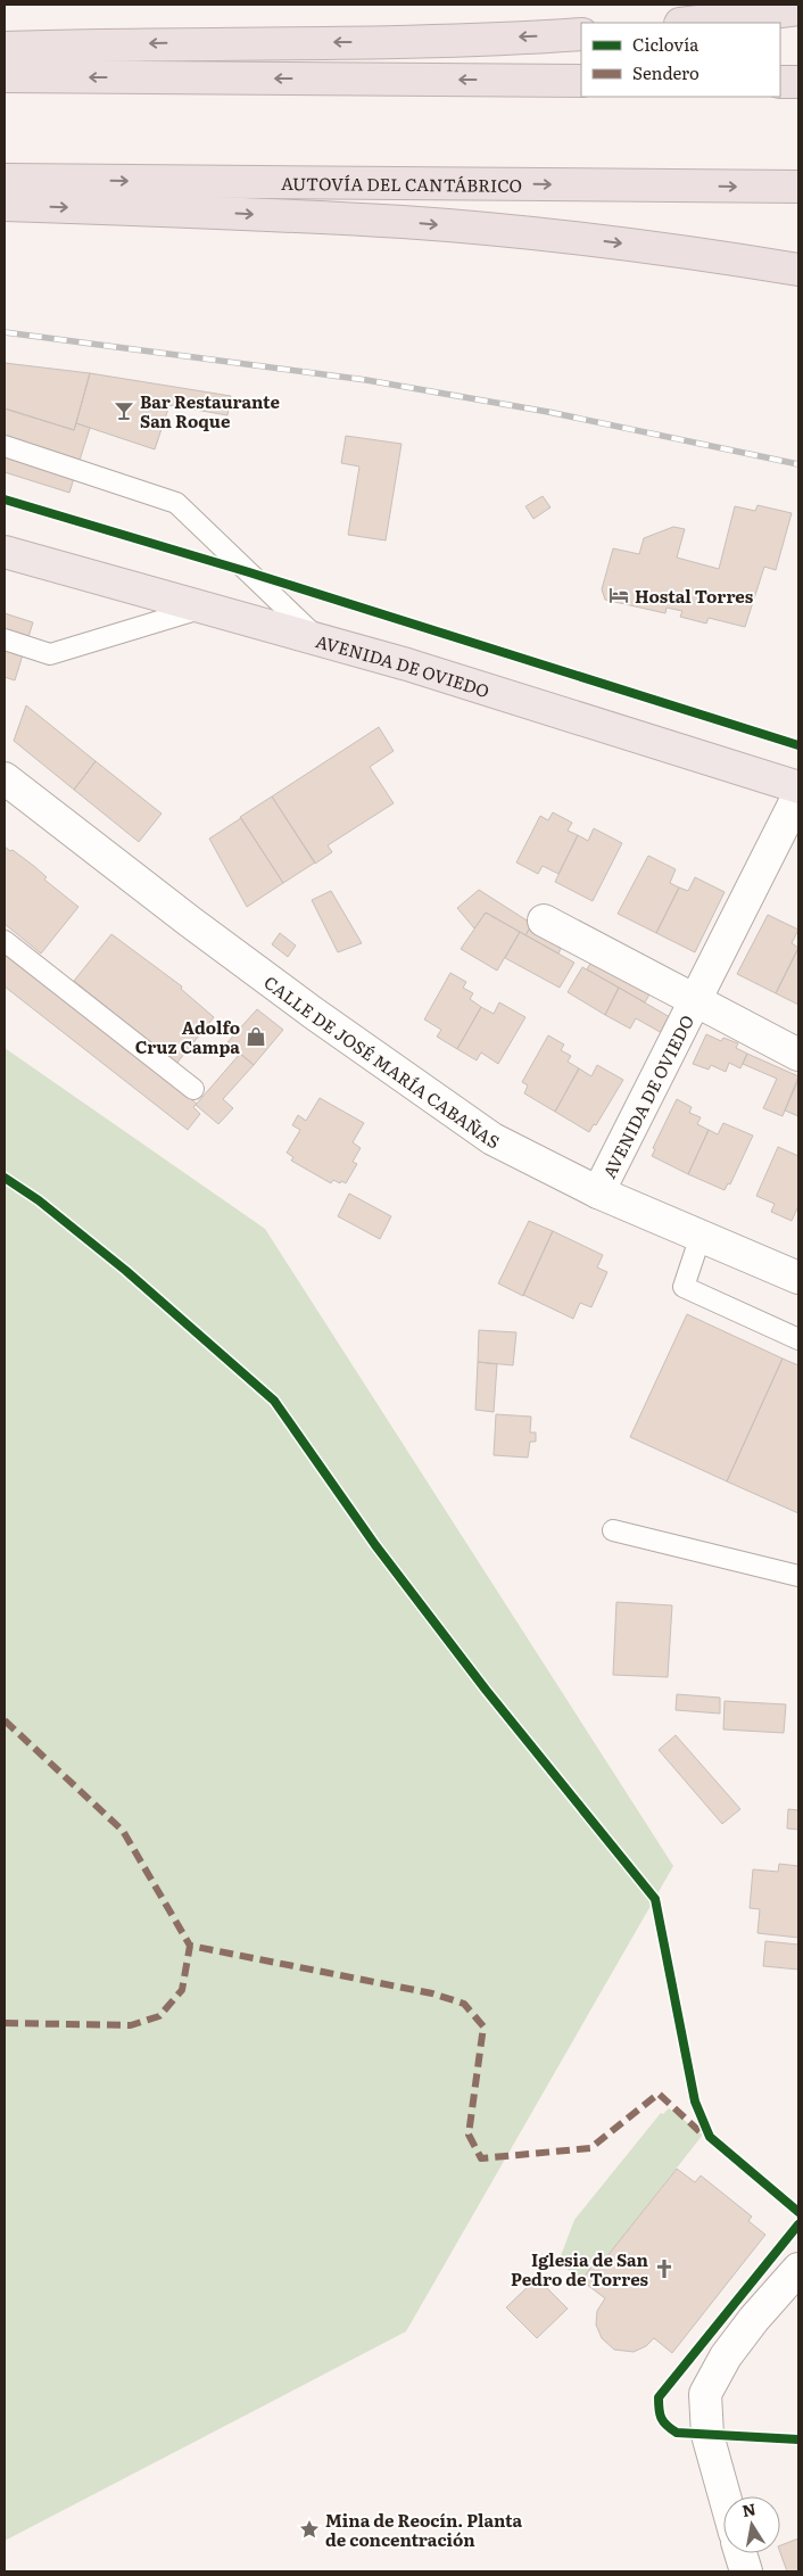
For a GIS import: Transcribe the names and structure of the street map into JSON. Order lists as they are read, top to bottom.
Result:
{
  "streets": {
    "highway": ["AUTOVÍA DEL CANTÁBRICO", "AVENIDA DE OVIEDO"],
    "street": ["CALLE DE JOSÉ MARÍA CABAÑAS"]
  },
  "crossings": [
    ["AVENIDA DE OVIEDO", "CALLE DE JOSÉ MARÍA CABAÑAS"]
  ],
  "places": {
    "bar": ["Bar Restaurante San Roque"],
    "hotel": ["Hostal Torres"],
    "shop": ["Adolfo Cruz Campa"],
    "church": ["Iglesia de San Pedro de Torres"],
    "place": ["Mina de Reocín. Planta de concentración"]
  },
  "legend": ["Ciclovía", "Sendero"],
  "north": "top"
}
